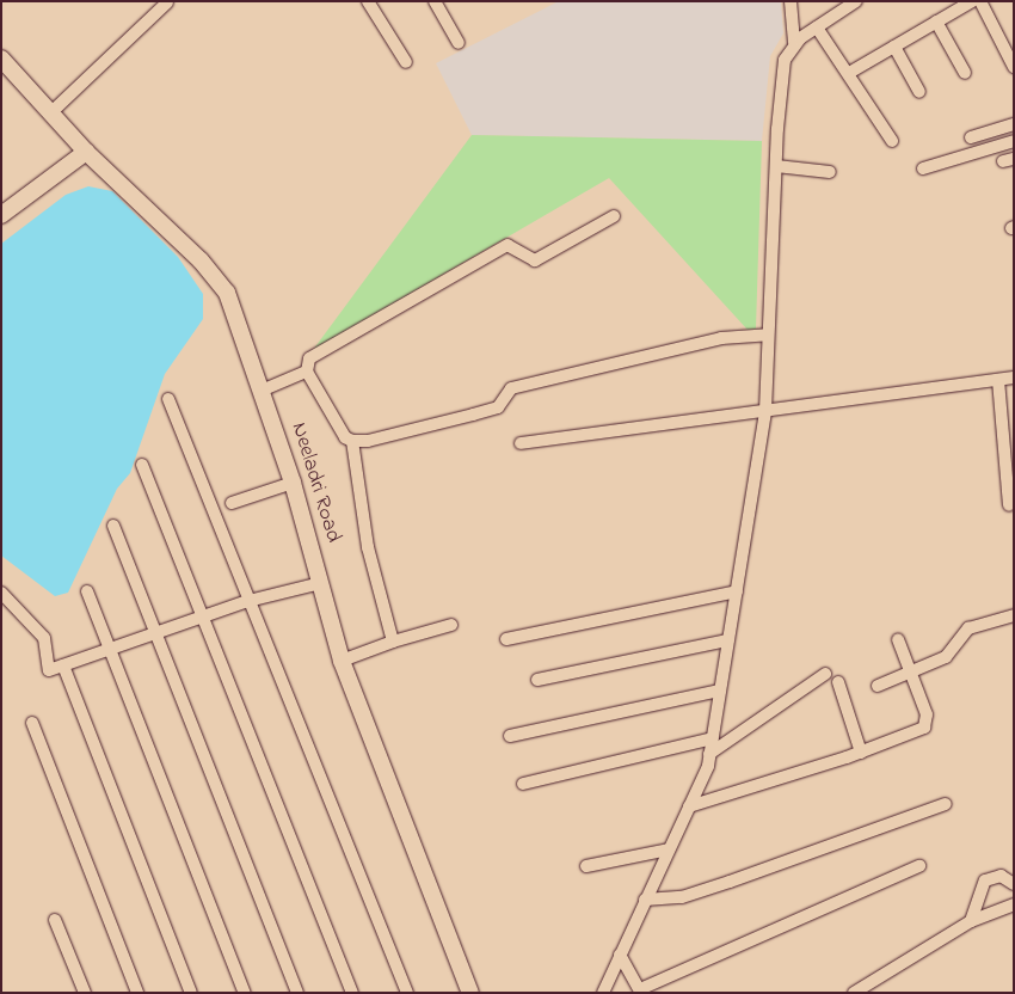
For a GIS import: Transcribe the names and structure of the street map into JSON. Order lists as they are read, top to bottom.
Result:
{
  "streets": {
    "street": ["Neeladri Road"]
  }
}
